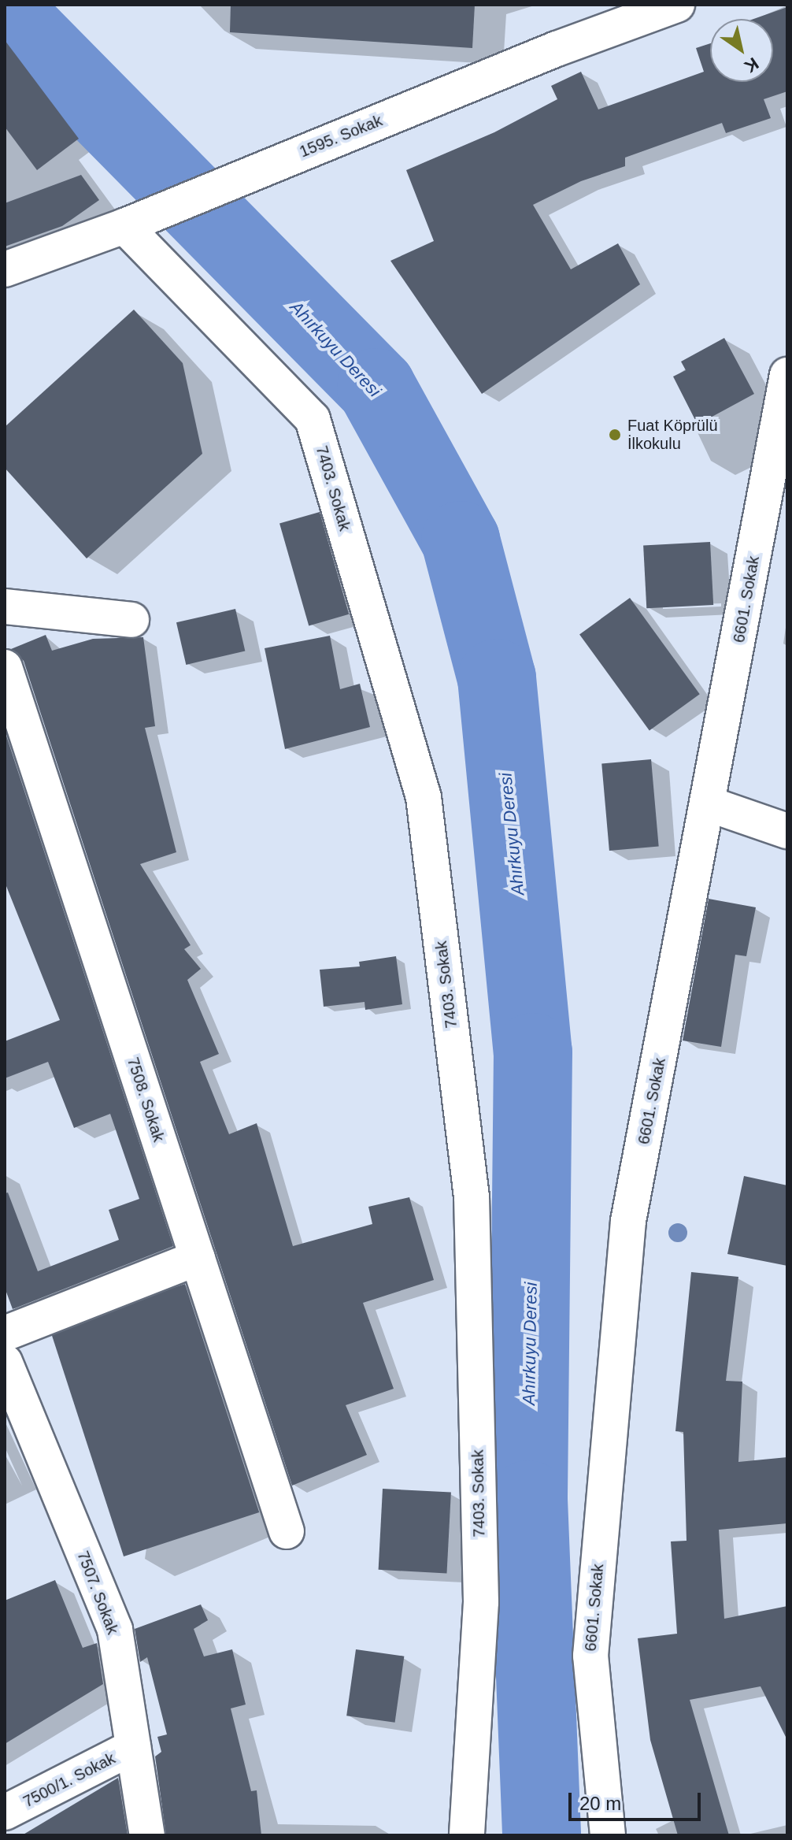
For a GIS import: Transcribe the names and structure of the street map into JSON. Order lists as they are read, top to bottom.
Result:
{
  "streets": {
    "street": [
      "1595. Sokak",
      "7403. Sokak",
      "6601. Sokak",
      "7508. Sokak",
      "7507. Sokak",
      "7500/1. Sokak"
    ]
  },
  "crossings": [
    ["1595. Sokak", "7403. Sokak"],
    ["7507. Sokak", "7500/1. Sokak"]
  ],
  "water": ["Ahırkuyu Deresi"],
  "places": ["Fuat Köprülü İlkokulu"],
  "scale_bar": "20 m",
  "north": "bottom right"
}
